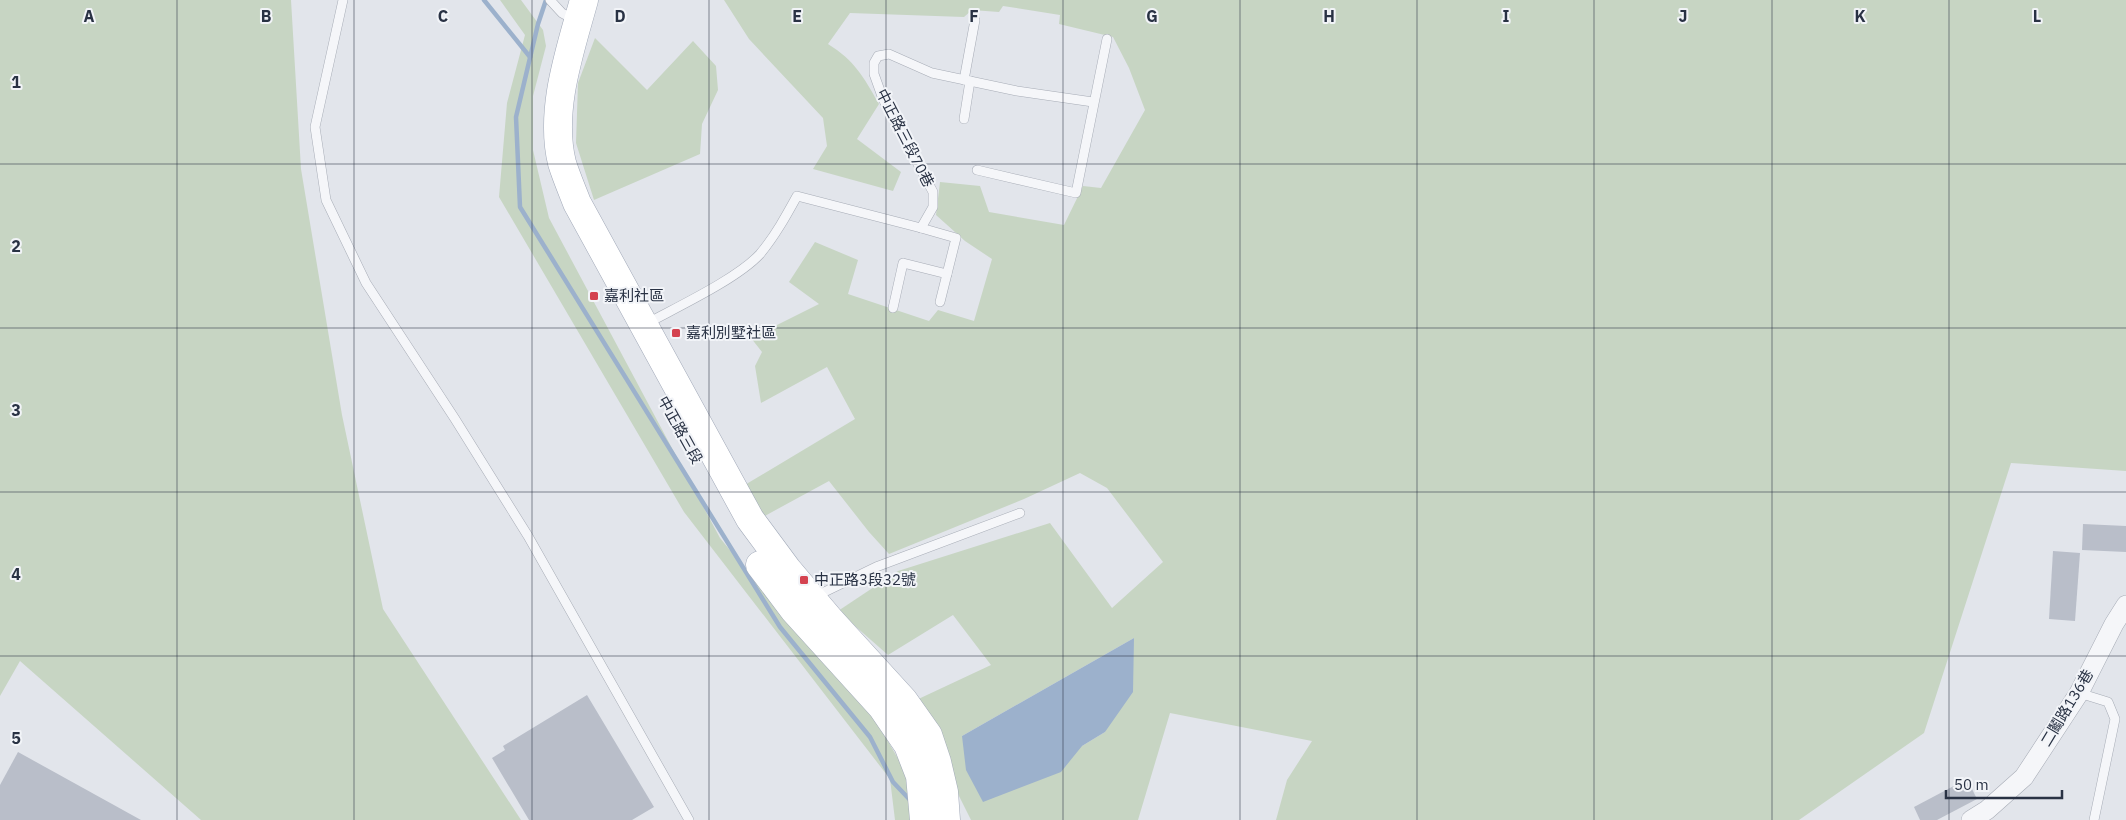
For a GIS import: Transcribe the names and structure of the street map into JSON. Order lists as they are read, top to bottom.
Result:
{
  "streets": {
    "main road": ["中正路三段"],
    "street": ["二鬮路136巷"],
    "lane": ["中正路三段70巷"]
  },
  "places": {
    "transit": ["嘉利社區", "嘉利別墅社區", "中正路3段32號"]
  },
  "scale_bar": "50 m",
  "grid": {
    "columns": [
      "A",
      "B",
      "C",
      "D",
      "E",
      "F",
      "G",
      "H",
      "I",
      "J",
      "K",
      "L"
    ],
    "rows": [
      "1",
      "2",
      "3",
      "4",
      "5"
    ]
  }
}
